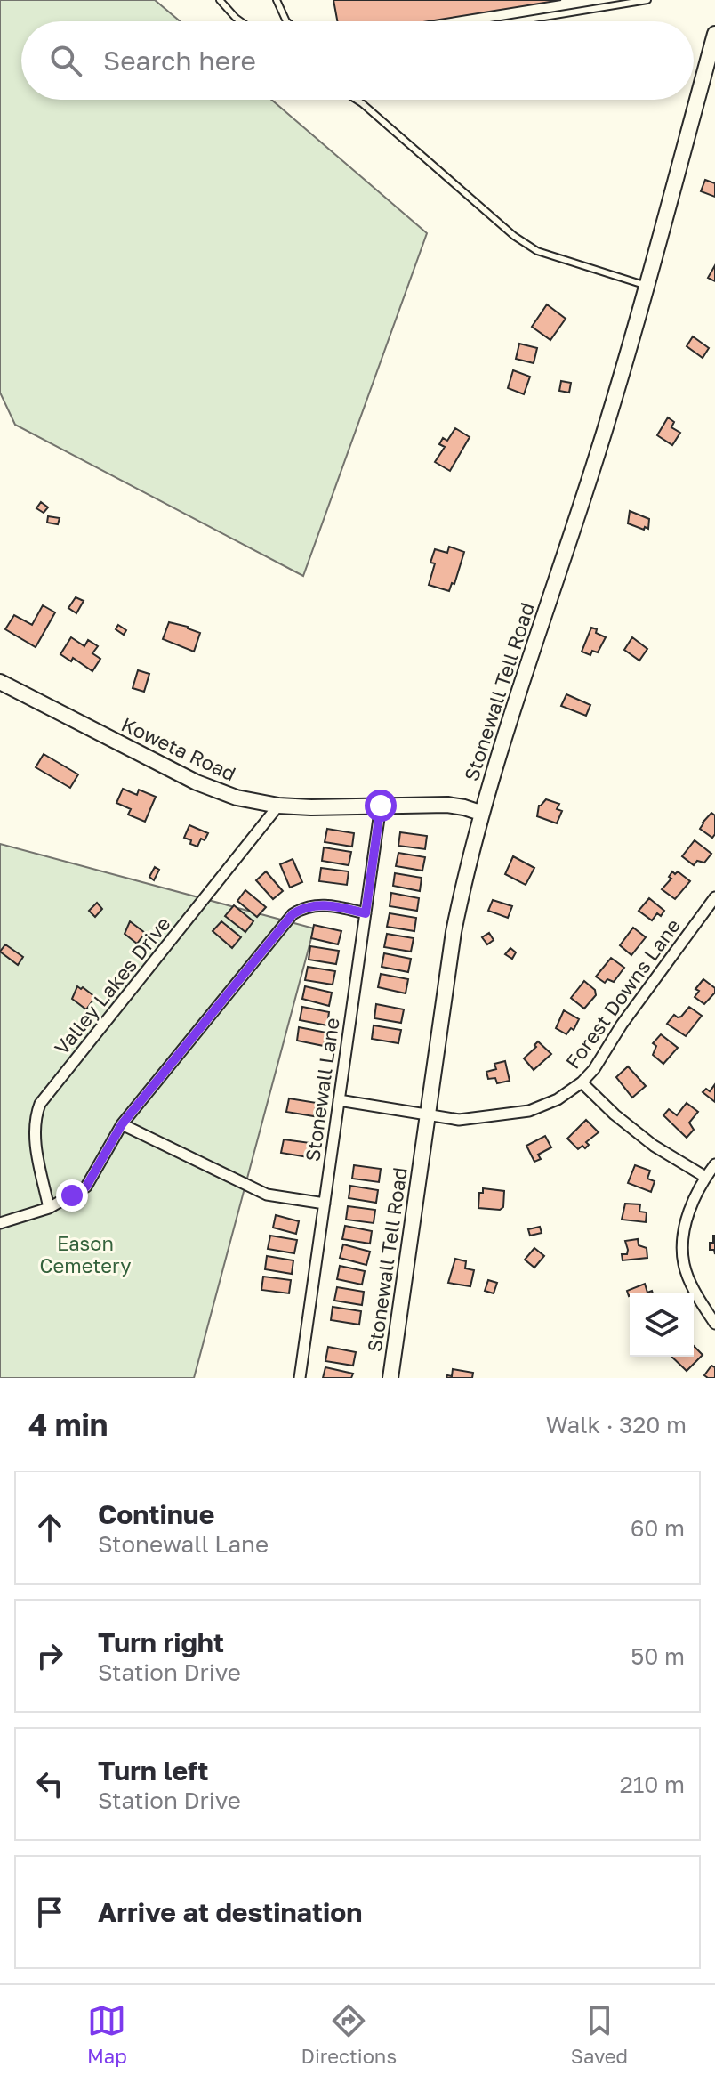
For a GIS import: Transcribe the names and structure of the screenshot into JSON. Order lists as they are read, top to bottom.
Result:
{
  "streets": {
    "street": [
      "Stonewall Tell Road",
      "Koweta Road",
      "Valley Lakes Drive",
      "Forest Downs Lane",
      "Stonewall Lane"
    ]
  },
  "crossings": [
    ["Stonewall Tell Road", "Koweta Road"],
    ["Stonewall Tell Road", "Forest Downs Lane"],
    ["Koweta Road", "Valley Lakes Drive"],
    ["Koweta Road", "Stonewall Lane"],
    ["Forest Downs Lane", "Stonewall Lane"]
  ],
  "parks": ["Eason Cemetery"],
  "page": {
    "search": "Search here",
    "heading": ["4 min", "Walk · 320 m"],
    "list": [
      ["Continue", "Stonewall Lane", "60 m"],
      ["Turn right", "Station Drive", "50 m"],
      ["Turn left", "Station Drive", "210 m"],
      "Arrive at destination"
    ],
    "nav": ["Map", "Directions", "Saved"]
  }
}
